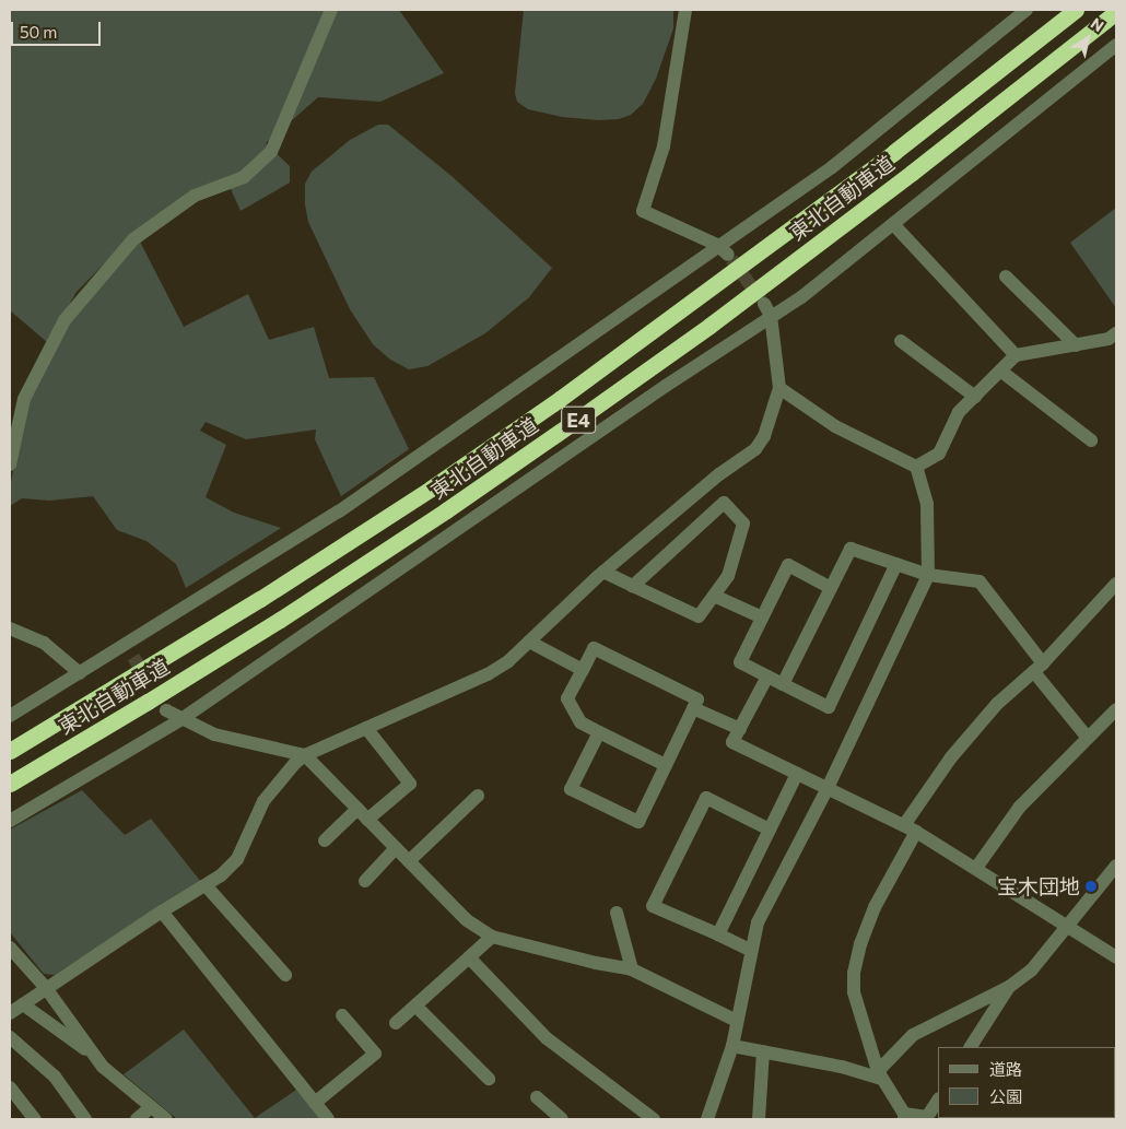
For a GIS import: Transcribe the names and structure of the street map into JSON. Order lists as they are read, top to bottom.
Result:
{
  "streets": {
    "highway": ["東北自動車道", "E4"]
  },
  "places": ["宝木団地"],
  "legend": ["道路", "公園"],
  "scale_bar": "50 m",
  "north": "top right"
}
